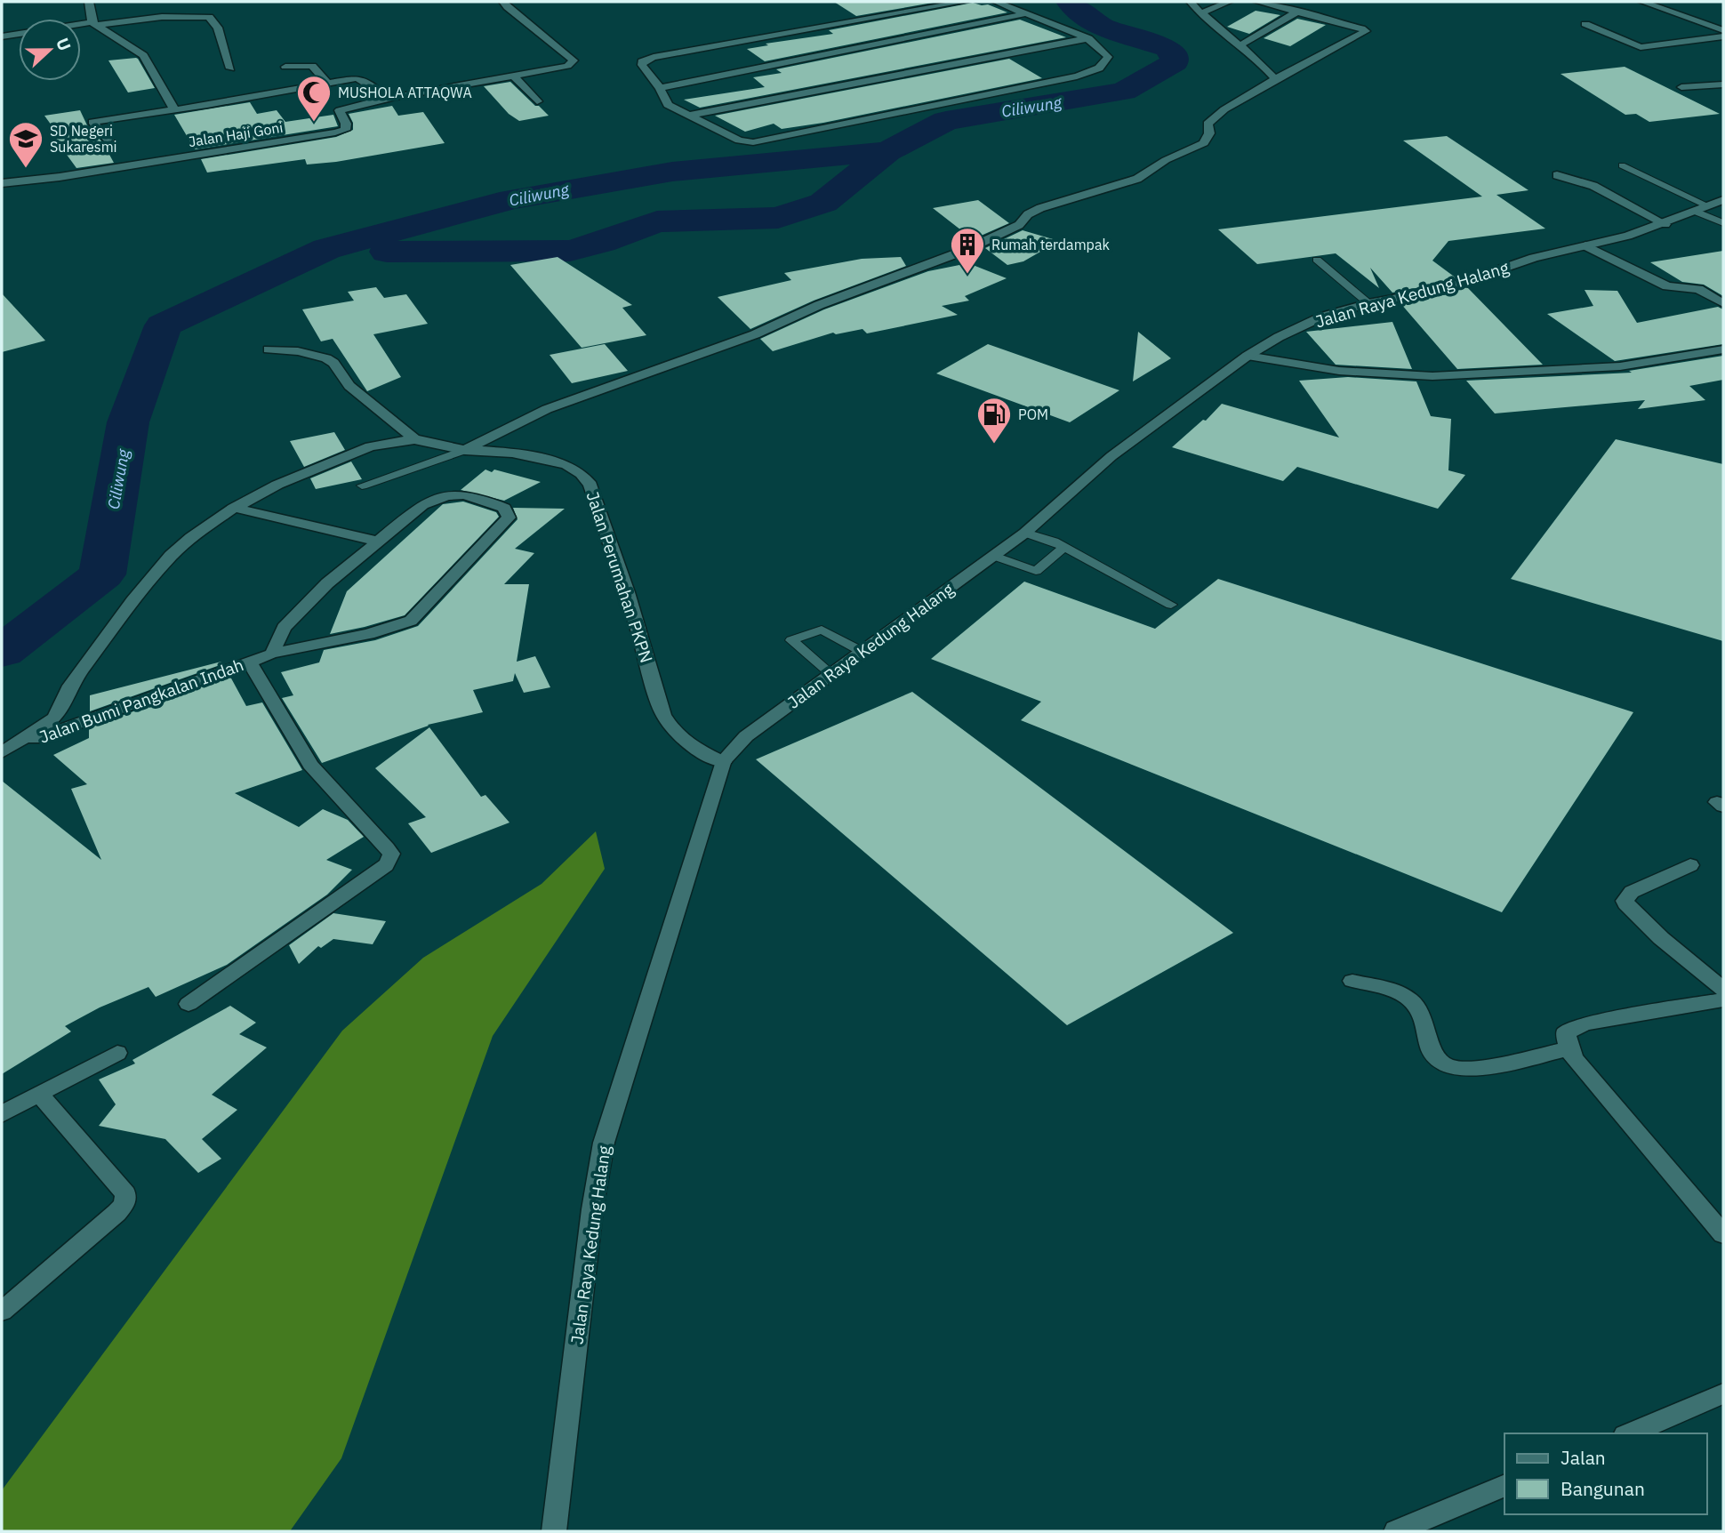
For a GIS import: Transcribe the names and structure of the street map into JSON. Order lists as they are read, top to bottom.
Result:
{
  "streets": {
    "street": [
      "Jalan Haji Goni",
      "Jalan Raya Kedung Halang",
      "Jalan Perumahan PKPN",
      "Jalan Bumi Pangkalan Indah"
    ]
  },
  "crossings": [
    ["Jalan Raya Kedung Halang", "Jalan Perumahan PKPN"],
    ["Jalan Perumahan PKPN", "Jalan Bumi Pangkalan Indah"]
  ],
  "water": ["Ciliwung"],
  "places": {
    "mosque": ["MUSHOLA ATTAQWA"],
    "school or university": ["SD Negeri Sukaresmi"],
    "building": ["Rumah terdampak"],
    "fuel station": ["POM"]
  },
  "legend": ["Jalan", "Bangunan"],
  "north": "right"
}
